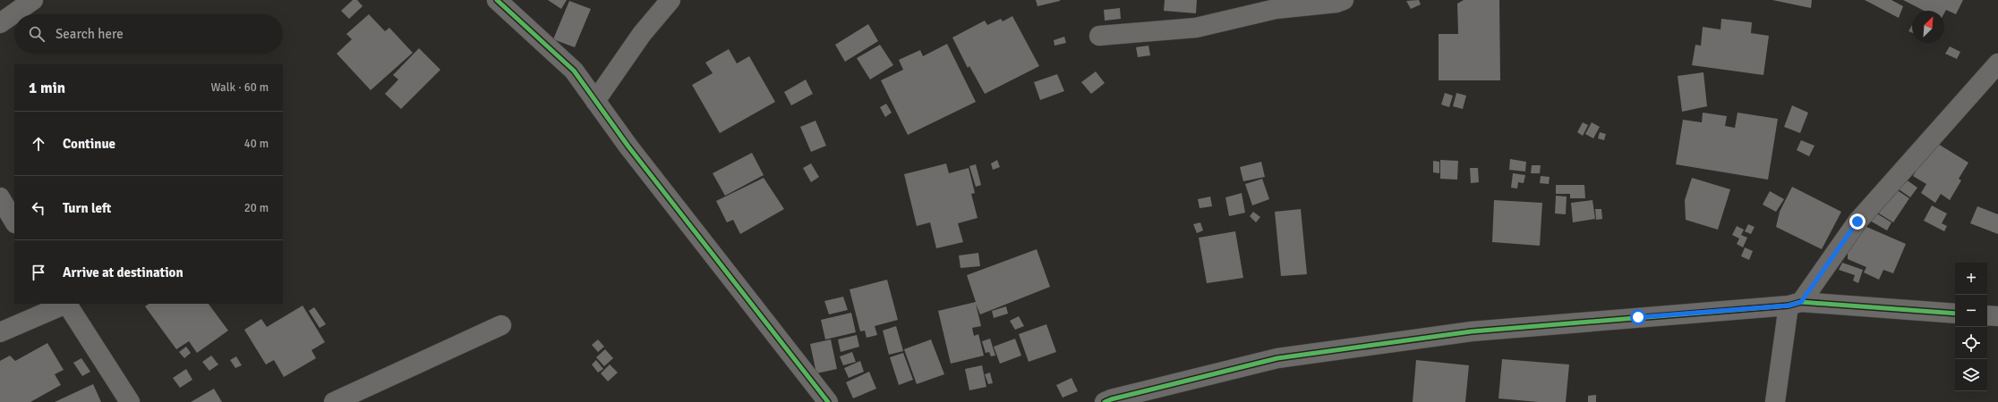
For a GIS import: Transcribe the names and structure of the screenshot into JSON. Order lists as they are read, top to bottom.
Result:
{
  "north": "top right",
  "page": {
    "search": "Search here",
    "heading": ["1 min", "Walk · 60 m"],
    "list": [
      ["Continue", "40 m"],
      ["Turn left", "20 m"],
      "Arrive at destination"
    ],
    "map_buttons": ["+", "−"]
  }
}
